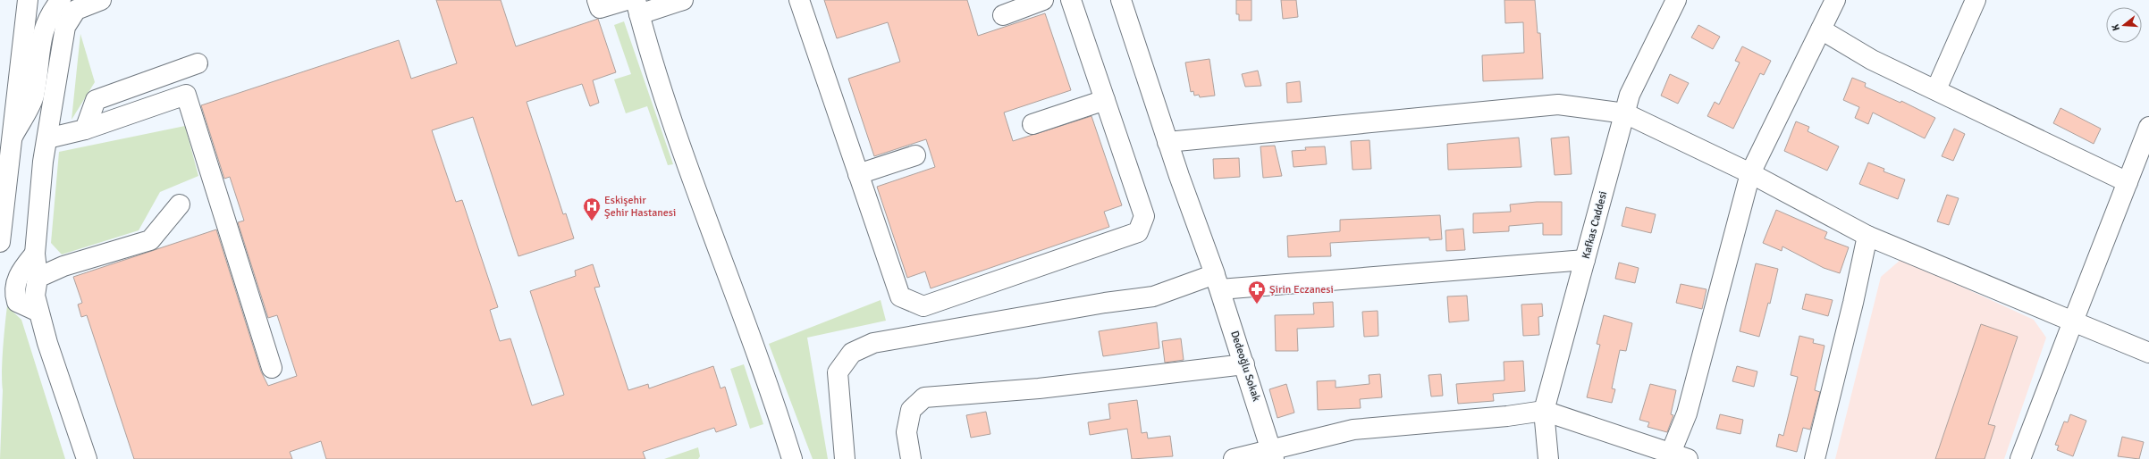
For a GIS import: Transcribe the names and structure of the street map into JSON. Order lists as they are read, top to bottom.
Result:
{
  "streets": {
    "street": ["Kafkas Caddesi", "Dedeoğlu Sokak"]
  },
  "places": {
    "hospital": ["Eskişehir Şehir Hastanesi"],
    "pharmacy": ["Şirin Eczanesi"]
  },
  "north": "left"
}
